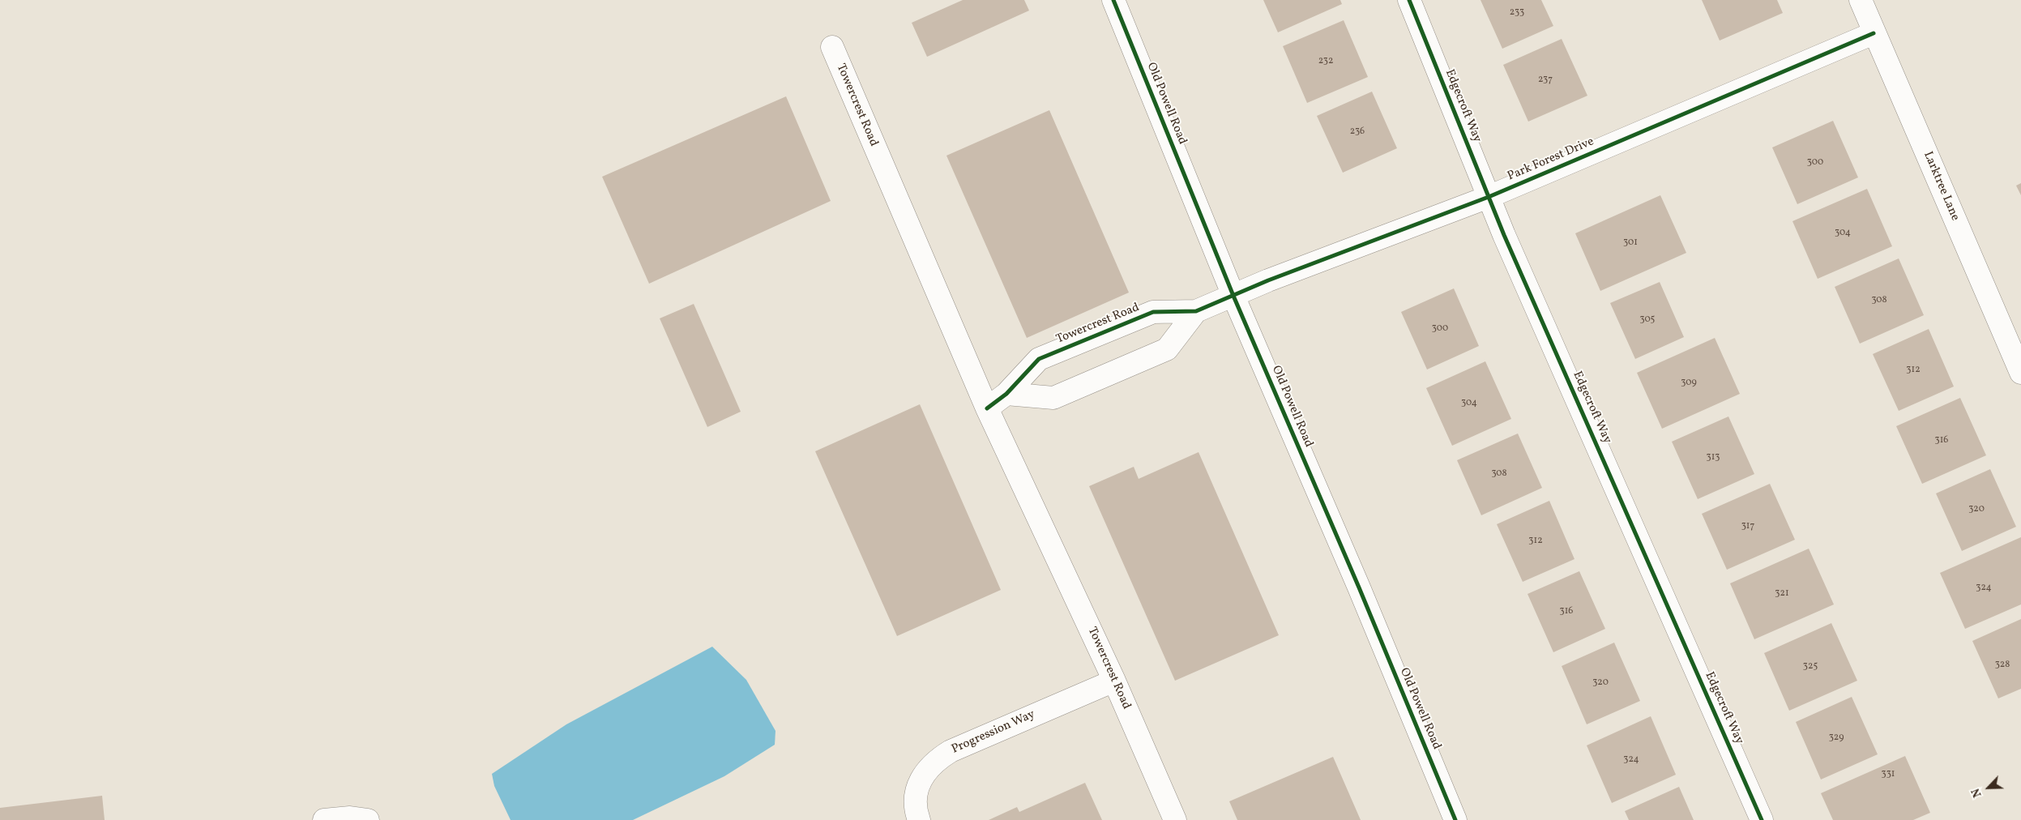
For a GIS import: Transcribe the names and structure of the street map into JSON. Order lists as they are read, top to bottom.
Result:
{
  "streets": {
    "street": [
      "Old Powell Road",
      "Towercrest Road",
      "Edgecroft Way",
      "Park Forest Drive",
      "Larktree Lane",
      "Progression Way"
    ]
  },
  "crossings": [
    ["Old Powell Road", "Towercrest Road"],
    ["Old Powell Road", "Park Forest Drive"],
    ["Towercrest Road", "Park Forest Drive"],
    ["Towercrest Road", "Progression Way"],
    ["Edgecroft Way", "Park Forest Drive"],
    ["Park Forest Drive", "Larktree Lane"]
  ],
  "house_numbers": [
    "233",
    "232",
    "237",
    "236",
    "300",
    "304",
    "301",
    "308",
    "305",
    "300",
    "312",
    "309",
    "304",
    "316",
    "313",
    "308",
    "320",
    "317",
    "312",
    "324",
    "321",
    "316",
    "328",
    "325",
    "320",
    "329",
    "324",
    "331"
  ],
  "north": "bottom left"
}
